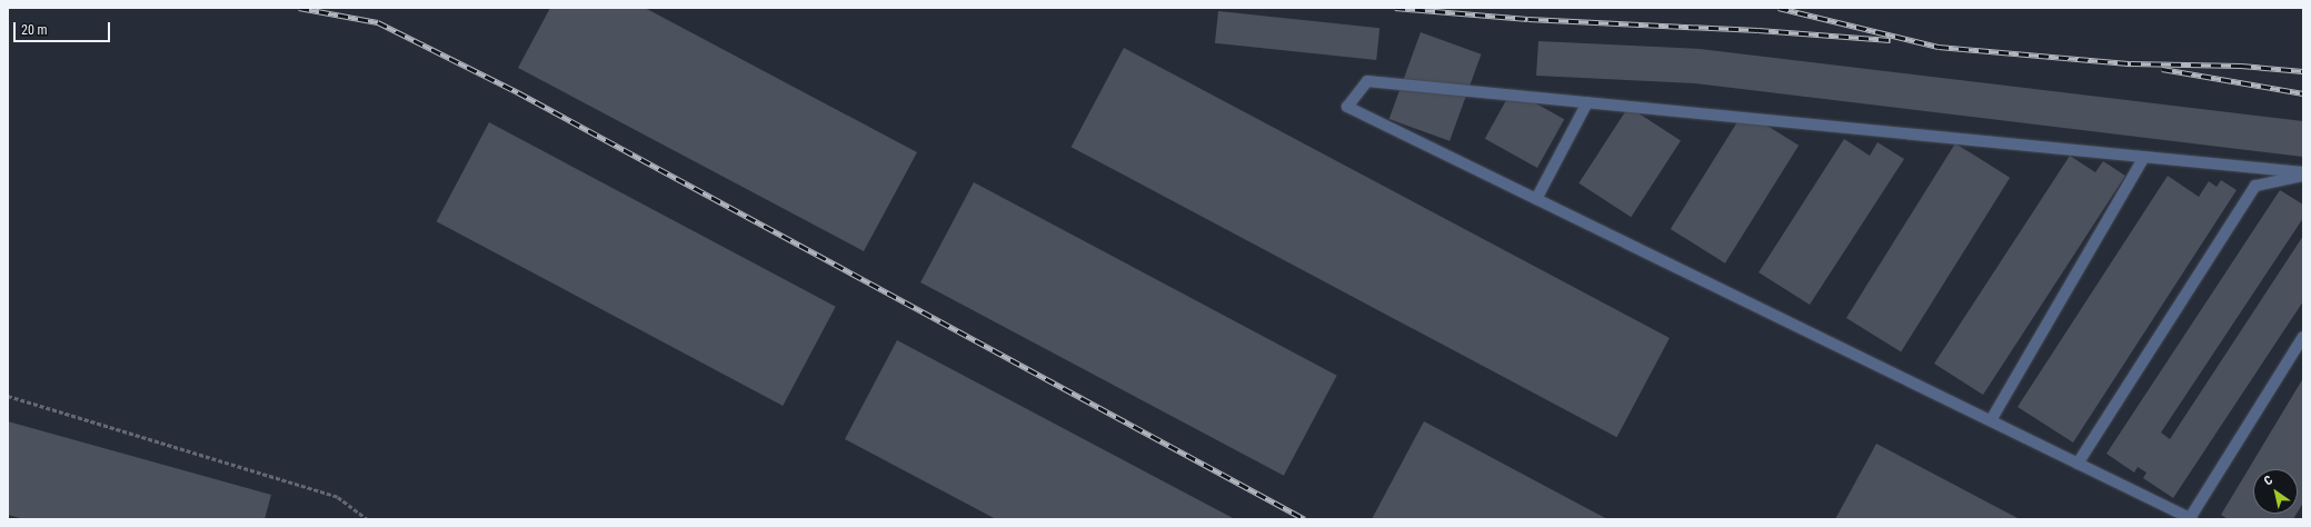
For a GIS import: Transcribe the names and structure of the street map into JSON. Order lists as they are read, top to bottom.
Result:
{
  "scale_bar": "20 m",
  "north": "top left"
}
